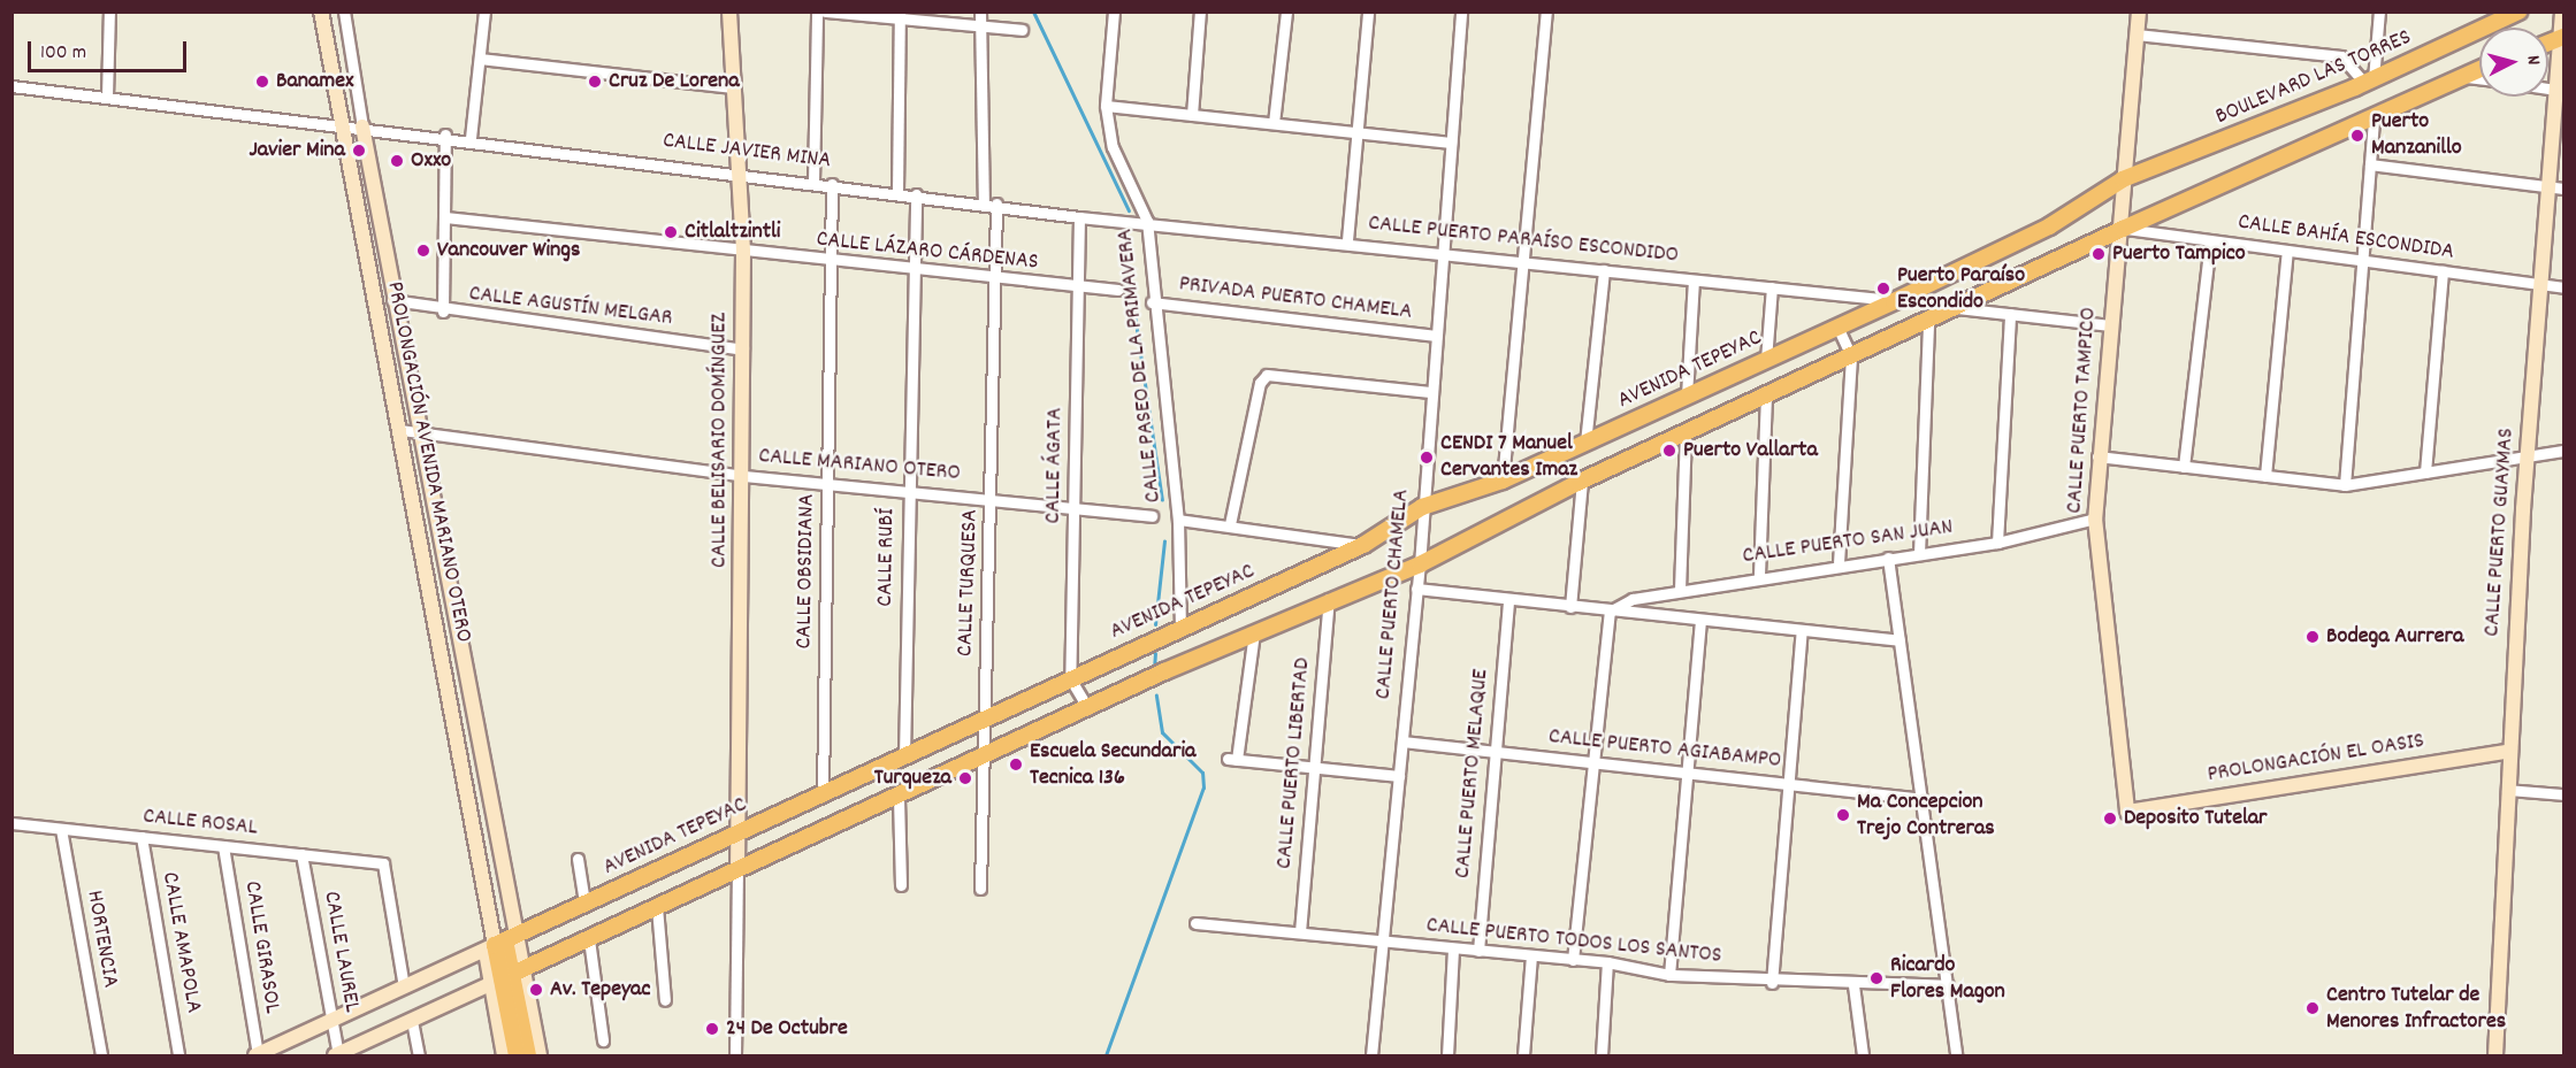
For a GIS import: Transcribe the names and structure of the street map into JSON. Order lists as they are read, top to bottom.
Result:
{
  "streets": {
    "main road": ["BOULEVARD LAS TORRES", "AVENIDA TEPEYAC", "PROLONGACIÓN AVENIDA MARIANO OTERO"],
    "street": [
      "CALLE JAVIER MINA",
      "CALLE BAHÍA ESCONDIDA",
      "CALLE PUERTO PARAÍSO ESCONDIDO",
      "CALLE LÁZARO CÁRDENAS",
      "PRIVADA PUERTO CHAMELA",
      "CALLE AGUSTÍN MELGAR",
      "CALLE PASEO DE LA PRIMAVERA",
      "CALLE PUERTO TAMPICO",
      "CALLE BELISARIO DOMÍNGUEZ",
      "CALLE MARIANO OTERO",
      "CALLE ÁGATA",
      "CALLE PUERTO GUAYMAS",
      "CALLE PUERTO SAN JUAN",
      "CALLE RUBÍ",
      "CALLE OBSIDIANA",
      "CALLE TURQUESA",
      "CALLE PUERTO CHAMELA",
      "CALLE PUERTO AGIABAMPO",
      "PROLONGACIÓN EL OASIS",
      "CALLE PUERTO LIBERTAD",
      "CALLE PUERTO MELAQUE",
      "CALLE ROSAL",
      "HORTENCIA",
      "CALLE PUERTO TODOS LOS SANTOS",
      "CALLE AMAPOLA",
      "CALLE GIRASOL",
      "CALLE LAUREL"
    ]
  },
  "crossings": [
    ["BOULEVARD LAS TORRES", "AVENIDA TEPEYAC"],
    ["BOULEVARD LAS TORRES", "CALLE PUERTO TAMPICO"],
    ["CALLE JAVIER MINA", "CALLE PUERTO PARAÍSO ESCONDIDO"],
    ["CALLE JAVIER MINA", "CALLE PASEO DE LA PRIMAVERA"],
    ["CALLE JAVIER MINA", "CALLE BELISARIO DOMÍNGUEZ"],
    ["CALLE JAVIER MINA", "PROLONGACIÓN AVENIDA MARIANO OTERO"],
    ["CALLE JAVIER MINA", "CALLE ÁGATA"],
    ["CALLE JAVIER MINA", "CALLE RUBÍ"],
    ["CALLE JAVIER MINA", "CALLE OBSIDIANA"],
    ["CALLE JAVIER MINA", "CALLE TURQUESA"],
    ["CALLE BAHÍA ESCONDIDA", "CALLE PUERTO TAMPICO"],
    ["CALLE BAHÍA ESCONDIDA", "CALLE PUERTO GUAYMAS"],
    ["CALLE PUERTO PARAÍSO ESCONDIDO", "CALLE PASEO DE LA PRIMAVERA"],
    ["CALLE PUERTO PARAÍSO ESCONDIDO", "AVENIDA TEPEYAC"],
    ["CALLE PUERTO PARAÍSO ESCONDIDO", "CALLE PUERTO CHAMELA"],
    ["CALLE LÁZARO CÁRDENAS", "CALLE BELISARIO DOMÍNGUEZ"],
    ["CALLE LÁZARO CÁRDENAS", "CALLE ÁGATA"],
    ["CALLE LÁZARO CÁRDENAS", "CALLE RUBÍ"],
    ["CALLE LÁZARO CÁRDENAS", "CALLE OBSIDIANA"],
    ["CALLE LÁZARO CÁRDENAS", "CALLE TURQUESA"],
    ["PRIVADA PUERTO CHAMELA", "CALLE PASEO DE LA PRIMAVERA"],
    ["PRIVADA PUERTO CHAMELA", "CALLE PUERTO CHAMELA"],
    ["CALLE AGUSTÍN MELGAR", "CALLE BELISARIO DOMÍNGUEZ"],
    ["CALLE AGUSTÍN MELGAR", "PROLONGACIÓN AVENIDA MARIANO OTERO"],
    ["CALLE PASEO DE LA PRIMAVERA", "AVENIDA TEPEYAC"],
    ["AVENIDA TEPEYAC", "CALLE PUERTO TAMPICO"],
    ["AVENIDA TEPEYAC", "CALLE BELISARIO DOMÍNGUEZ"],
    ["AVENIDA TEPEYAC", "PROLONGACIÓN AVENIDA MARIANO OTERO"],
    ["AVENIDA TEPEYAC", "CALLE ÁGATA"],
    ["AVENIDA TEPEYAC", "CALLE RUBÍ"],
    ["AVENIDA TEPEYAC", "CALLE OBSIDIANA"],
    ["AVENIDA TEPEYAC", "CALLE TURQUESA"],
    ["AVENIDA TEPEYAC", "CALLE PUERTO CHAMELA"],
    ["AVENIDA TEPEYAC", "CALLE ROSAL"],
    ["AVENIDA TEPEYAC", "CALLE GIRASOL"],
    ["AVENIDA TEPEYAC", "CALLE LAUREL"],
    ["CALLE PUERTO TAMPICO", "CALLE PUERTO SAN JUAN"],
    ["CALLE PUERTO TAMPICO", "PROLONGACIÓN EL OASIS"],
    ["CALLE BELISARIO DOMÍNGUEZ", "CALLE MARIANO OTERO"],
    ["PROLONGACIÓN AVENIDA MARIANO OTERO", "CALLE MARIANO OTERO"],
    ["CALLE MARIANO OTERO", "CALLE ÁGATA"],
    ["CALLE MARIANO OTERO", "CALLE RUBÍ"],
    ["CALLE MARIANO OTERO", "CALLE OBSIDIANA"],
    ["CALLE MARIANO OTERO", "CALLE TURQUESA"],
    ["CALLE PUERTO GUAYMAS", "PROLONGACIÓN EL OASIS"],
    ["CALLE PUERTO CHAMELA", "CALLE PUERTO AGIABAMPO"],
    ["CALLE PUERTO CHAMELA", "CALLE PUERTO TODOS LOS SANTOS"],
    ["CALLE PUERTO AGIABAMPO", "CALLE PUERTO MELAQUE"],
    ["CALLE PUERTO LIBERTAD", "CALLE PUERTO TODOS LOS SANTOS"],
    ["CALLE PUERTO MELAQUE", "CALLE PUERTO TODOS LOS SANTOS"],
    ["CALLE ROSAL", "HORTENCIA"],
    ["CALLE ROSAL", "CALLE AMAPOLA"],
    ["CALLE ROSAL", "CALLE GIRASOL"],
    ["CALLE ROSAL", "CALLE LAUREL"]
  ],
  "places": [
    "Banamex",
    "Cruz De Lorena",
    "Puerto Manzanillo",
    "Javier Mina",
    "Oxxo",
    "Citlaltzintli",
    "Vancouver Wings",
    "Puerto Tampico",
    "Puerto Paraíso Escondido",
    "Puerto Vallarta",
    "CENDI 7 Manuel Cervantes Imaz",
    "Bodega Aurrera",
    "Escuela Secundaria Tecnica 136",
    "Turqueza",
    "Ma Concepcion Trejo Contreras",
    "Deposito Tutelar",
    "Ricardo Flores Magon",
    "Av. Tepeyac",
    "Centro Tutelar de Menores Infractores",
    "24 De Octubre"
  ],
  "scale_bar": "100 m",
  "north": "right"
}
